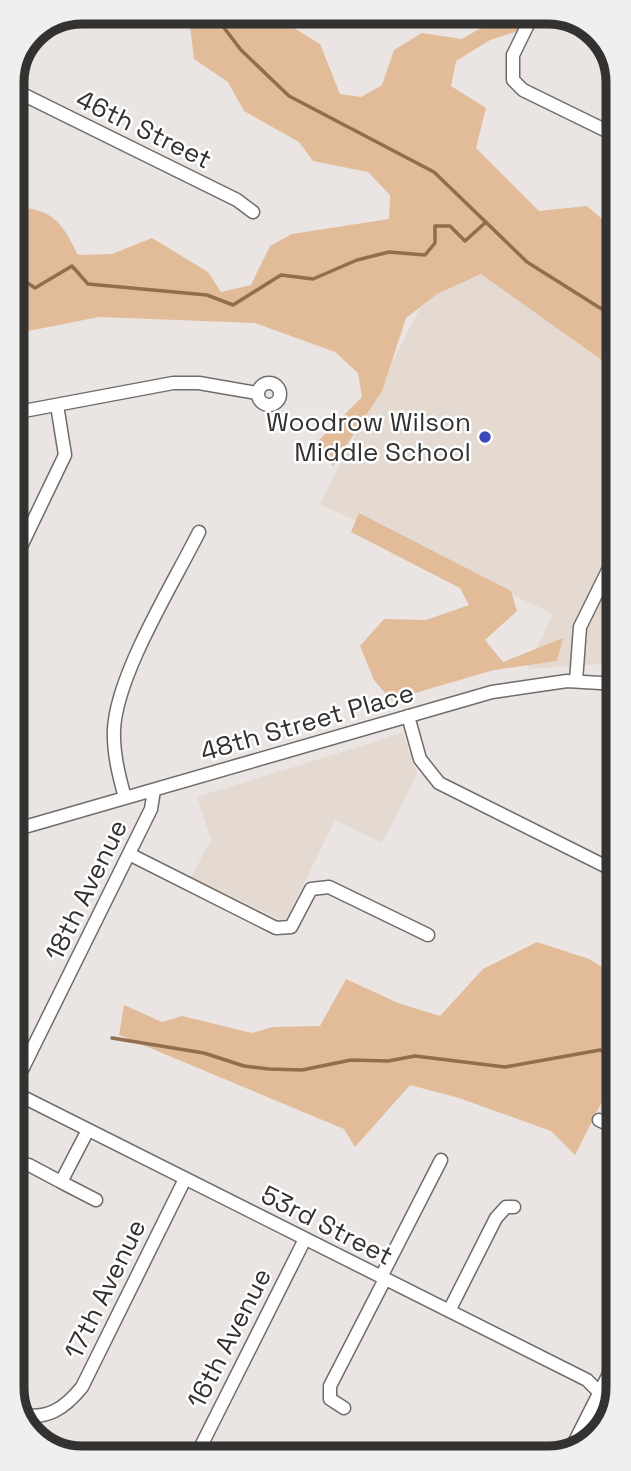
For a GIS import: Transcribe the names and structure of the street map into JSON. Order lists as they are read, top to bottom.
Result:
{
  "streets": {
    "street": [
      "46th Street",
      "48th Street Place",
      "18th Avenue",
      "53rd Street",
      "17th Avenue",
      "16th Avenue"
    ]
  },
  "crossings": [
    ["48th Street Place", "18th Avenue"],
    ["53rd Street", "17th Avenue"],
    ["53rd Street", "16th Avenue"]
  ],
  "places": ["Woodrow Wilson Middle School"]
}
